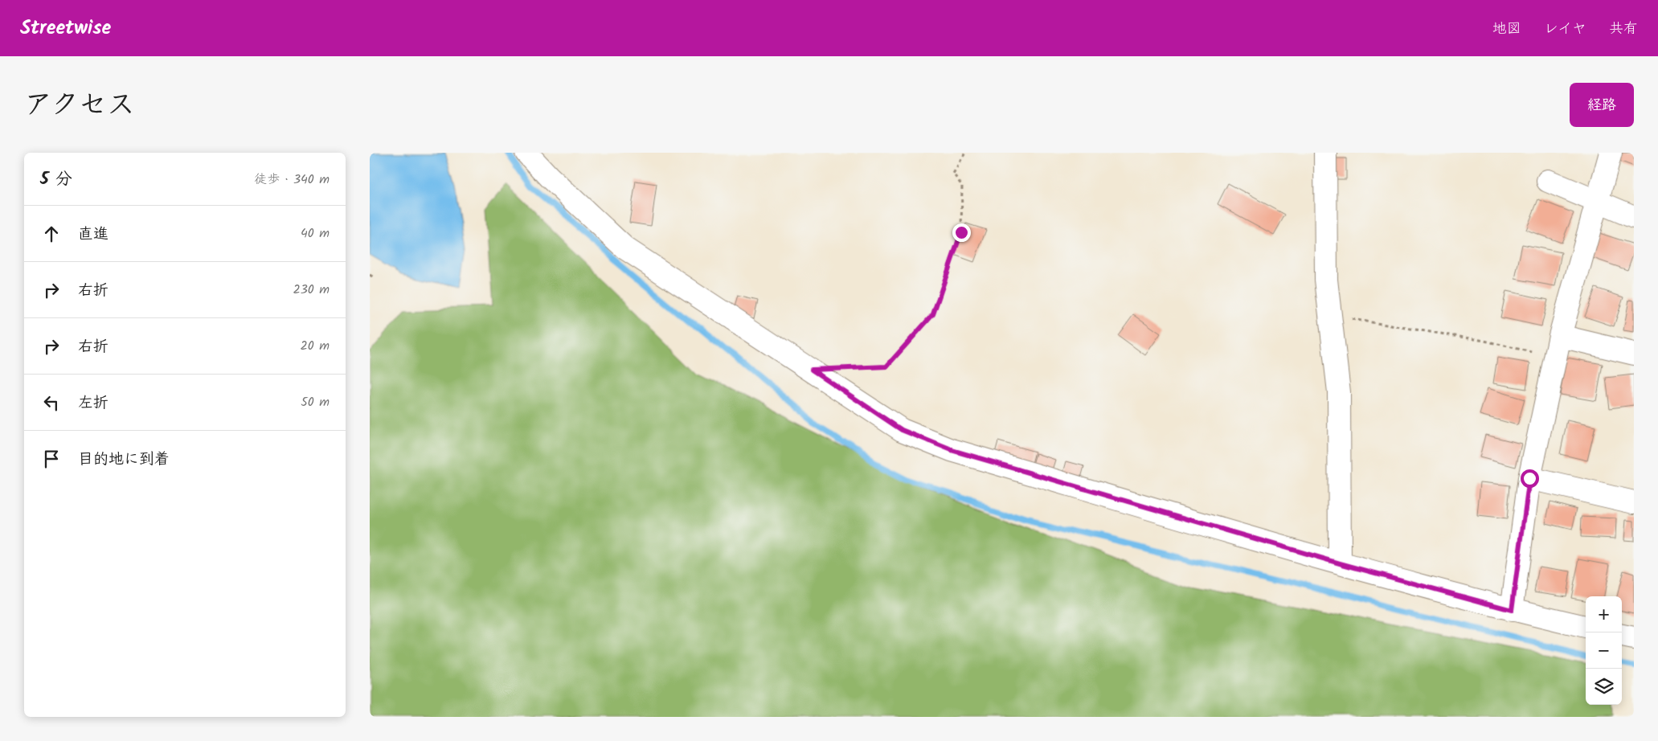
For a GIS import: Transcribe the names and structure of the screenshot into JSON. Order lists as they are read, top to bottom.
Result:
{
  "page": {
    "header": "Streetwise",
    "nav": ["地図", "レイヤ", "共有"],
    "title": "アクセス",
    "buttons": "経路",
    "heading": ["5 分", "徒歩 · 340 m"],
    "list": [
      ["直進", "40 m"],
      ["右折", "230 m"],
      ["右折", "20 m"],
      ["左折", "50 m"],
      "目的地に到着"
    ],
    "map_buttons": ["+", "−"]
  }
}
